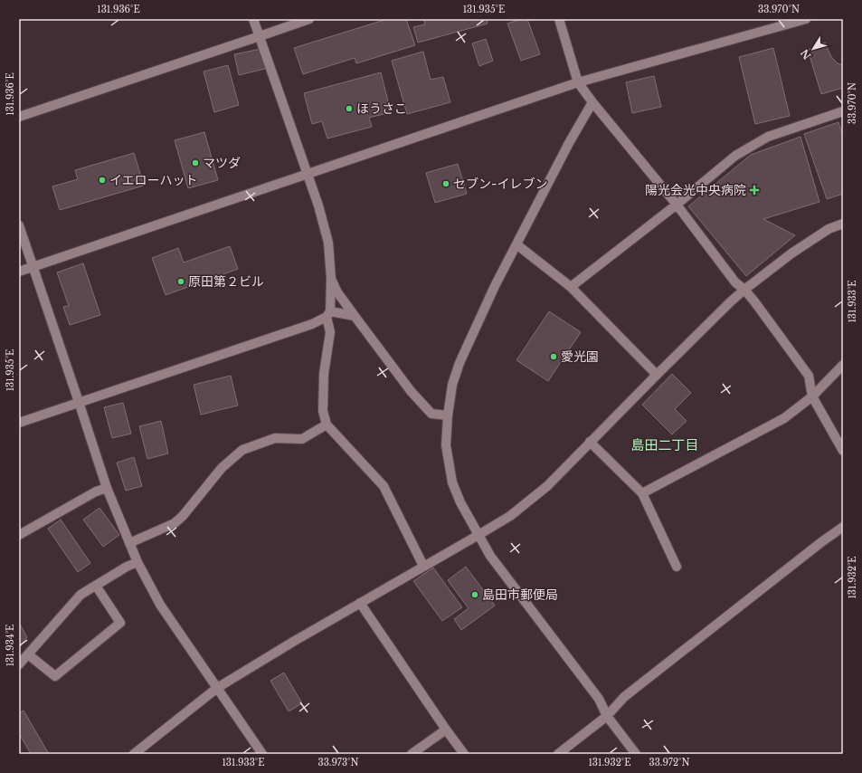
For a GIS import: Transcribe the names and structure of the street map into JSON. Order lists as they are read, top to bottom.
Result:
{
  "districts": ["島田二丁目"],
  "places": {
    "other": [
      "ほうさこ",
      "マツダ",
      "イエローハット",
      "セブン-イレブン",
      "原田第２ビル",
      "愛光園",
      "島田市郵便局"
    ],
    "health": ["陽光会光中央病院"]
  },
  "north": "bottom left",
  "coordinates": [
    "131.936°E",
    "131.935°E",
    "33.970°N",
    "131.933°E",
    "131.932°E",
    "131.934°E",
    "33.973°N",
    "33.972°N"
  ]
}
